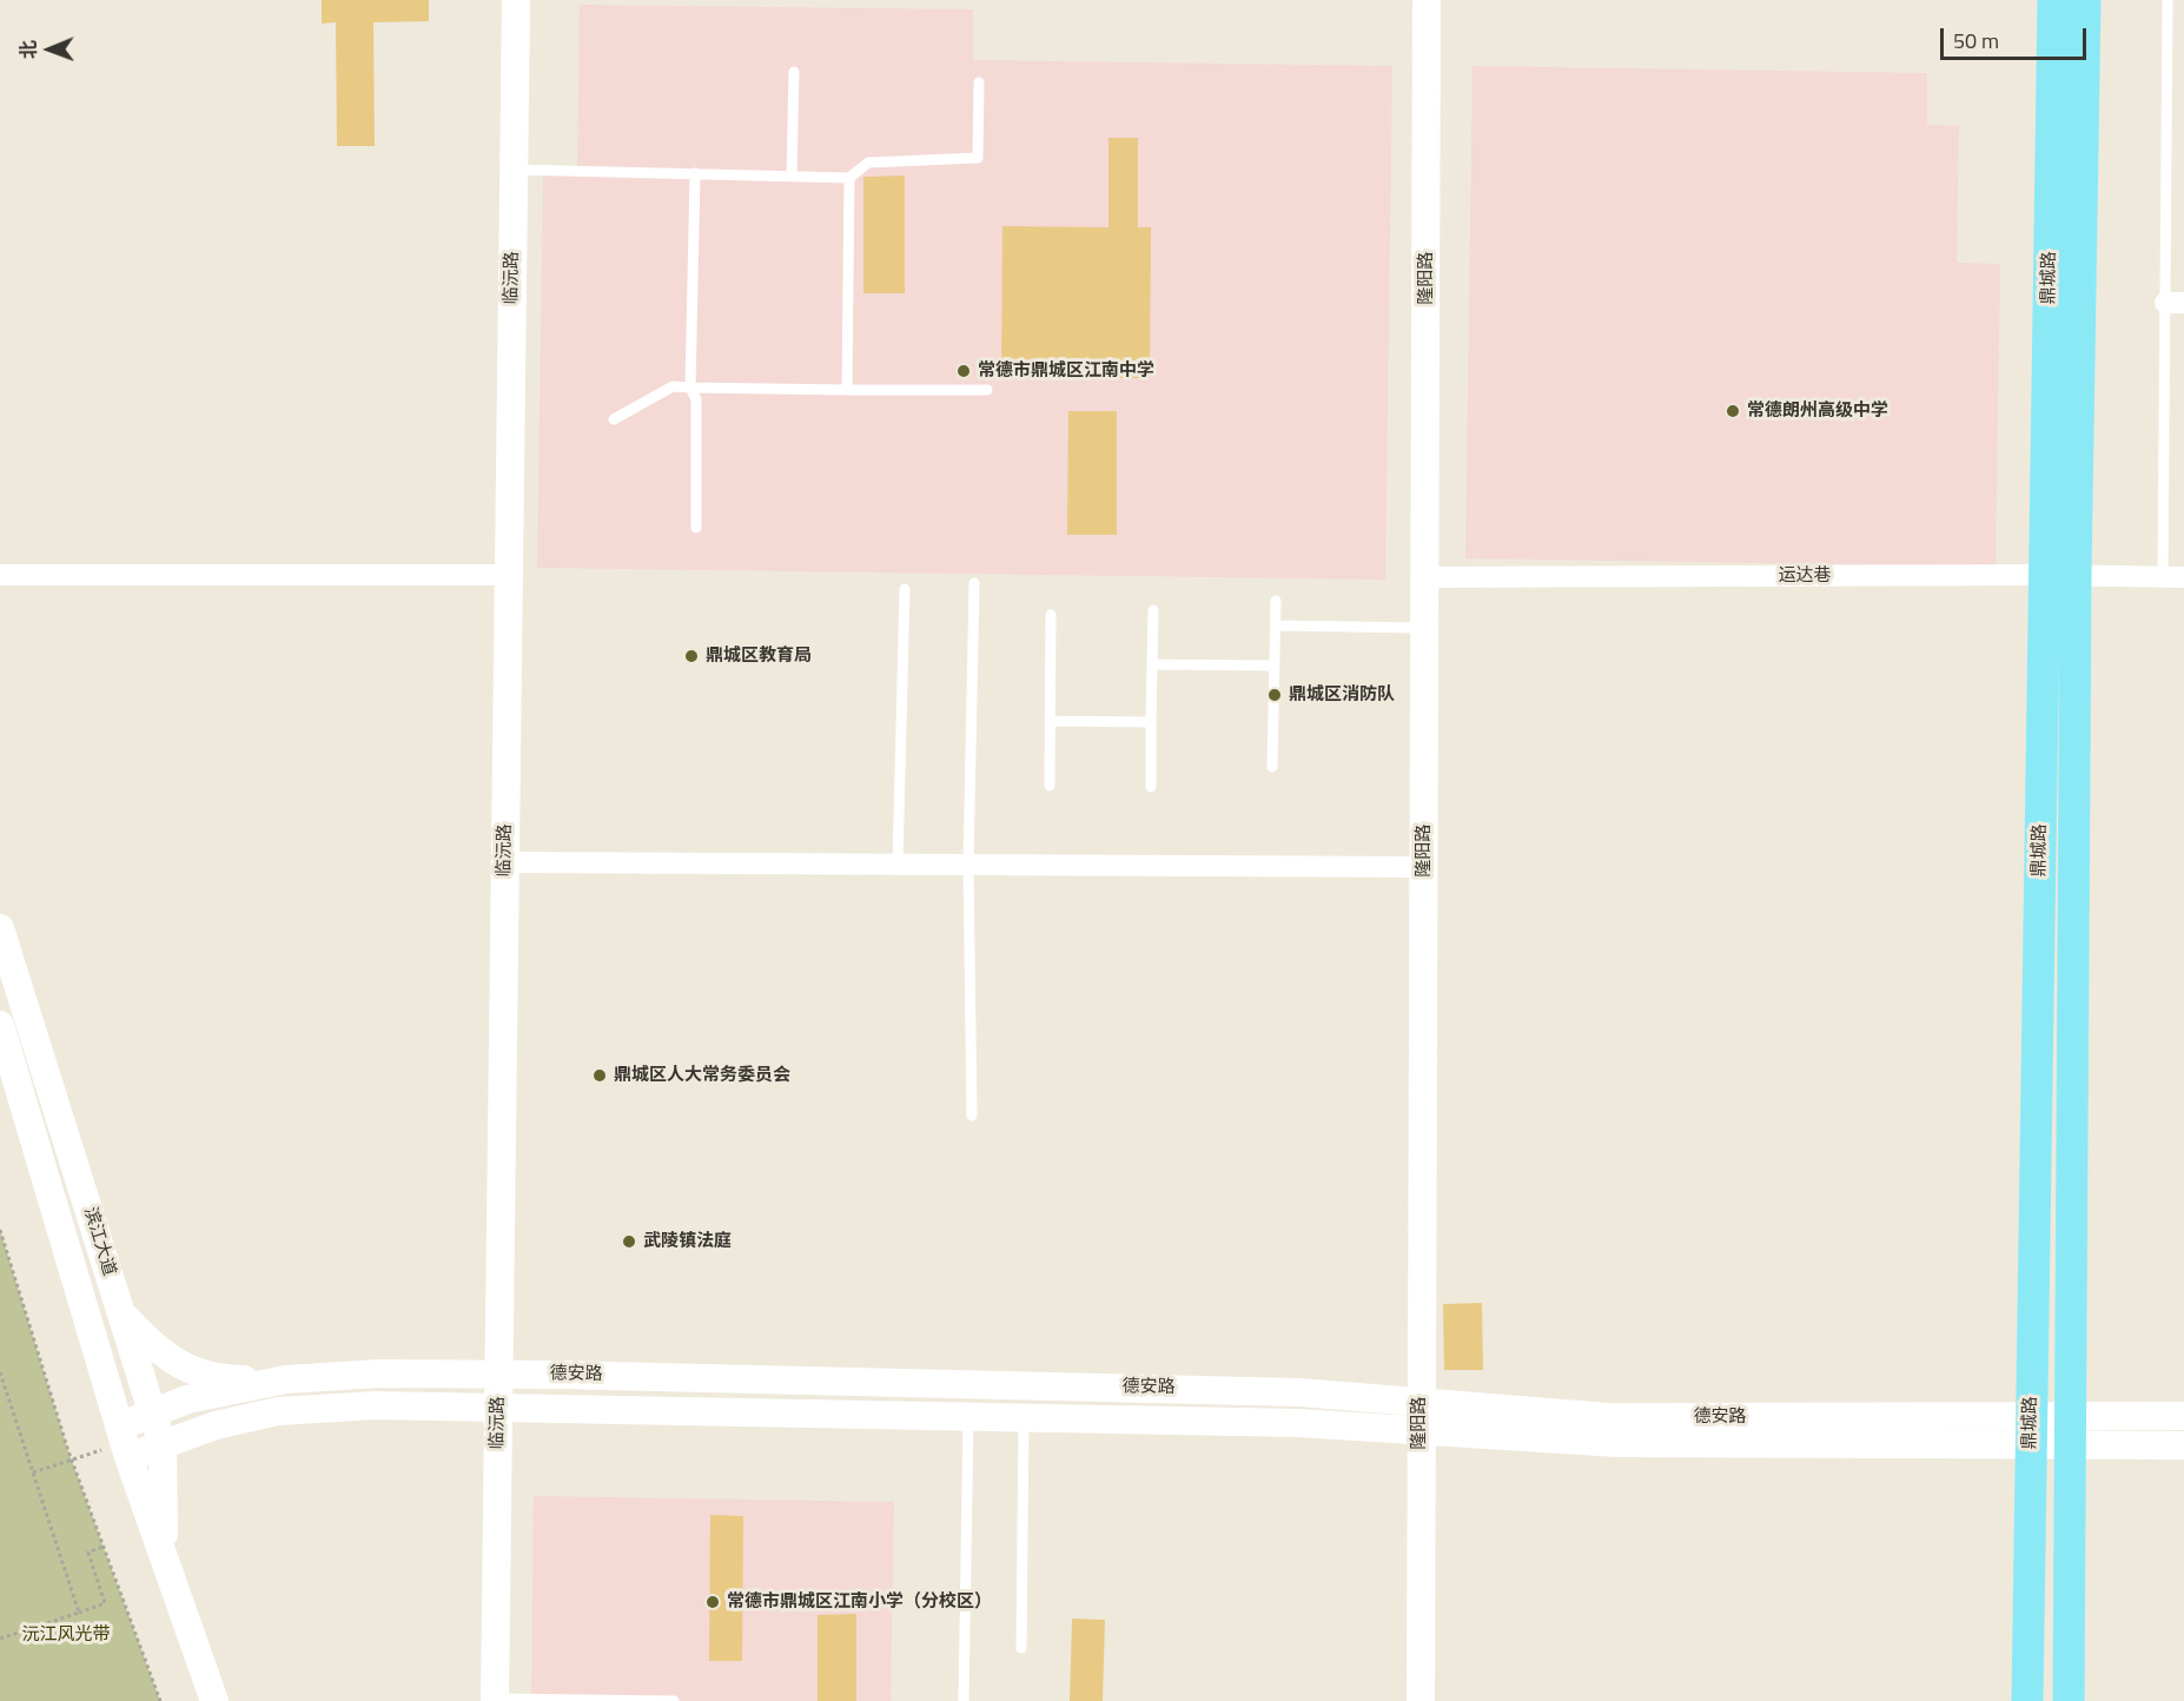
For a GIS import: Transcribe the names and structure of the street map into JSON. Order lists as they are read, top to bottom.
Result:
{
  "streets": {
    "main road": ["鼎城路"],
    "street": [
      "临沅路",
      "隆阳路",
      "运达巷",
      "滨江大道",
      "德安路"
    ]
  },
  "crossings": [
    ["临沅路", "德安路"],
    ["隆阳路", "运达巷"],
    ["隆阳路", "德安路"],
    ["鼎城路", "运达巷"],
    ["鼎城路", "德安路"],
    ["滨江大道", "德安路"]
  ],
  "parks": ["沅江风光带"],
  "places": [
    "常德市鼎城区江南中学",
    "常德朗州高级中学",
    "鼎城区教育局",
    "鼎城区消防队",
    "鼎城区人大常务委员会",
    "武陵镇法庭",
    "常德市鼎城区江南小学（分校区）"
  ],
  "scale_bar": "50 m",
  "north": "left"
}
